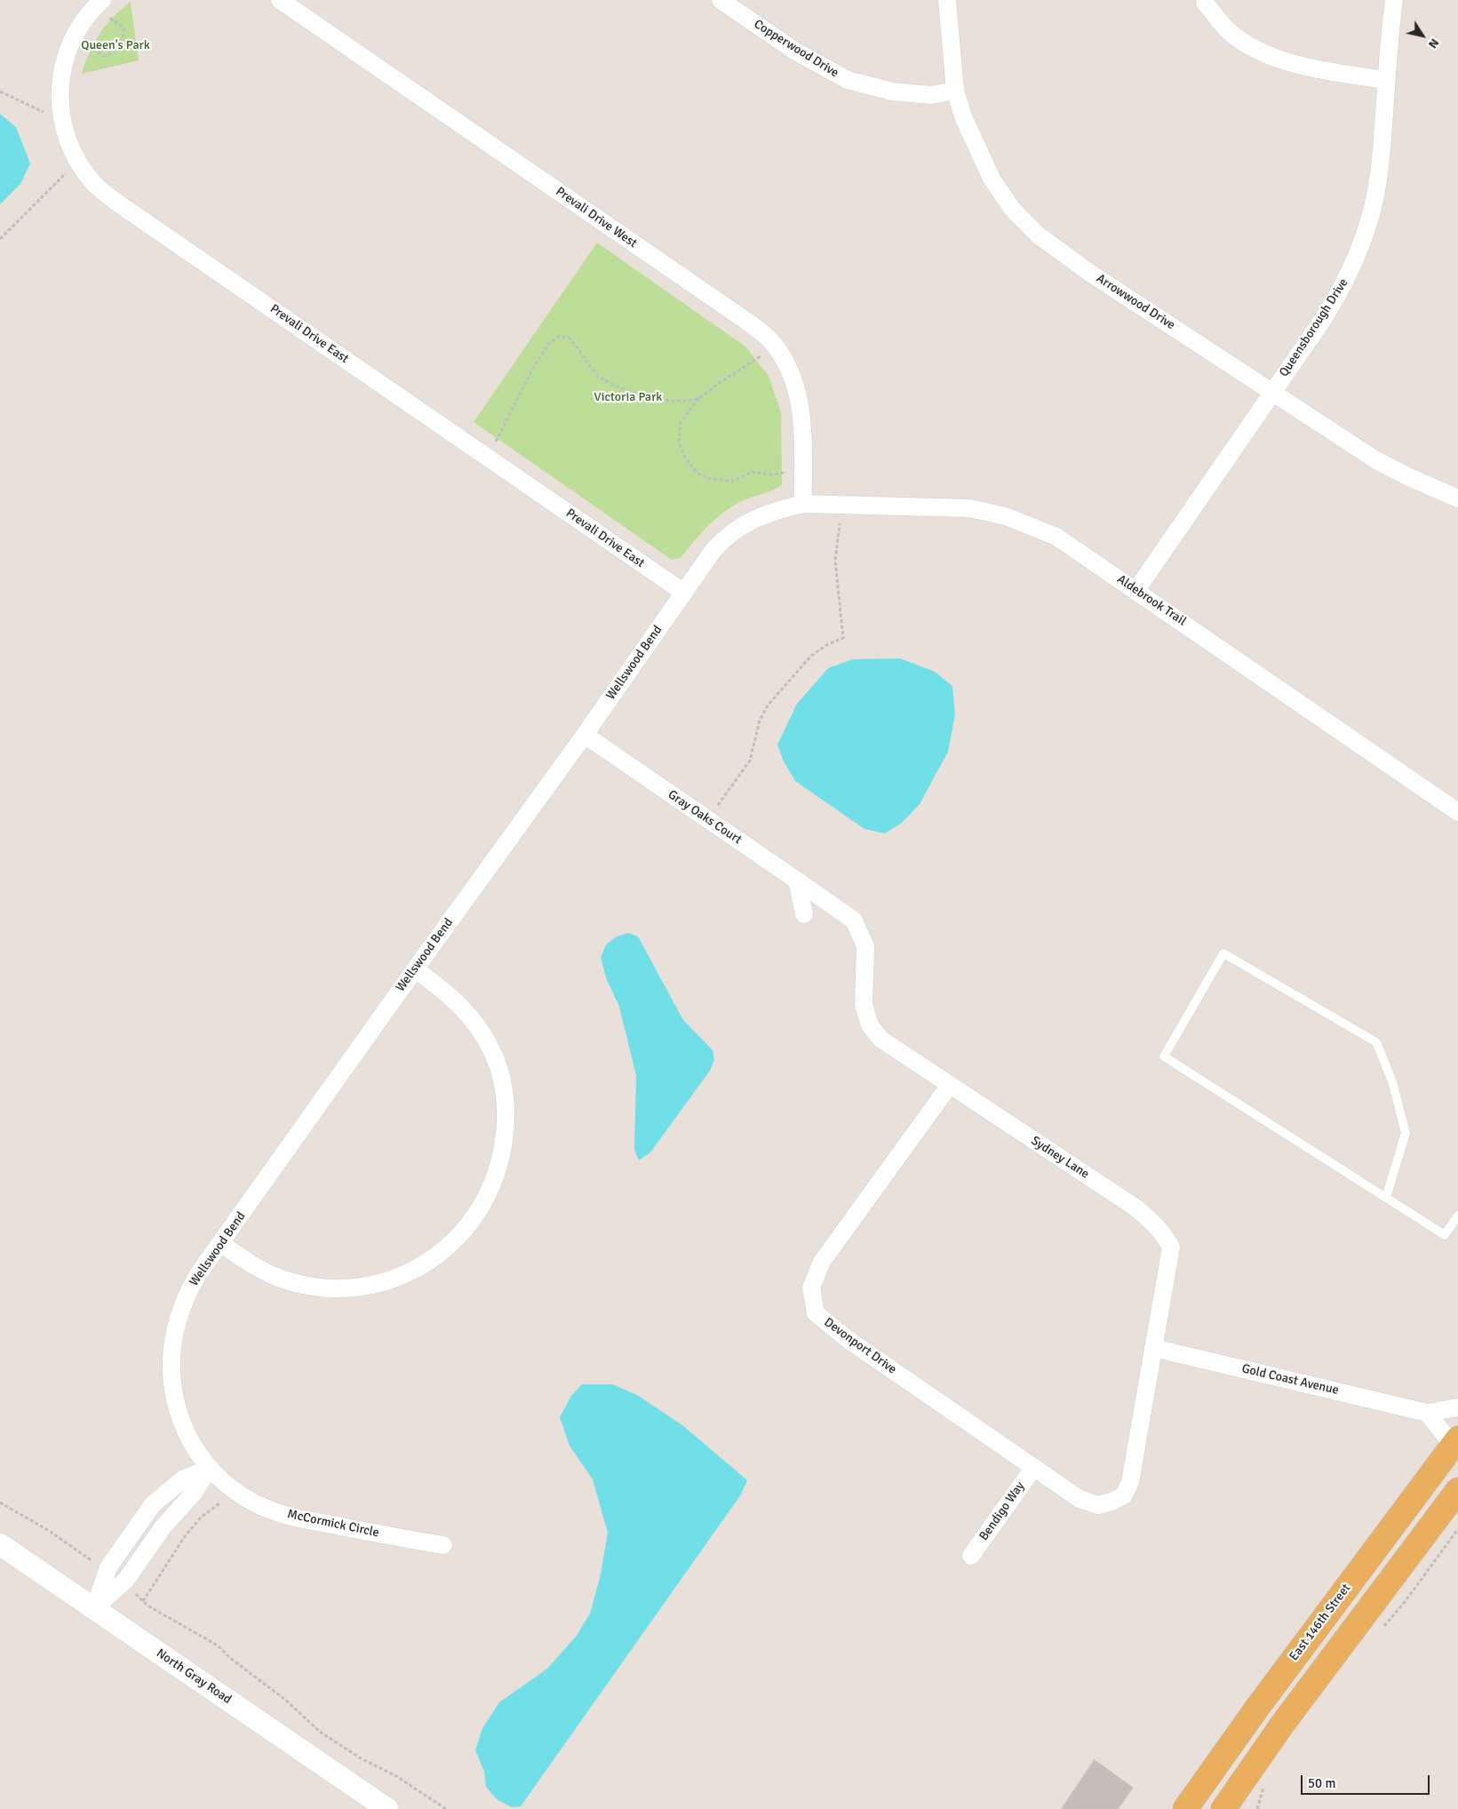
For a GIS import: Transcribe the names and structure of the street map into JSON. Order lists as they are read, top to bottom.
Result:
{
  "streets": {
    "main road": ["East 146th Street"],
    "street": [
      "Copperwood Drive",
      "Prevali Drive West",
      "Arrowwood Drive",
      "Queensborough Drive",
      "Prevali Drive East",
      "Aldebrook Trail",
      "Wellswood Bend",
      "Gray Oaks Court",
      "Sydney Lane",
      "Devonport Drive",
      "Gold Coast Avenue",
      "Bendigo Way",
      "McCormick Circle",
      "North Gray Road"
    ]
  },
  "crossings": [
    ["Copperwood Drive", "Arrowwood Drive"],
    ["Prevali Drive West", "Aldebrook Trail"],
    ["Prevali Drive West", "Wellswood Bend"],
    ["Arrowwood Drive", "Queensborough Drive"],
    ["Queensborough Drive", "Aldebrook Trail"],
    ["Prevali Drive East", "Wellswood Bend"],
    ["Aldebrook Trail", "Wellswood Bend"],
    ["Wellswood Bend", "Gray Oaks Court"],
    ["Wellswood Bend", "McCormick Circle"],
    ["Gray Oaks Court", "Sydney Lane"],
    ["Sydney Lane", "Devonport Drive"],
    ["Sydney Lane", "Gold Coast Avenue"],
    ["Devonport Drive", "Bendigo Way"]
  ],
  "parks": ["Queen's Park", "Victoria Park"],
  "scale_bar": "50 m",
  "north": "bottom right"
}
